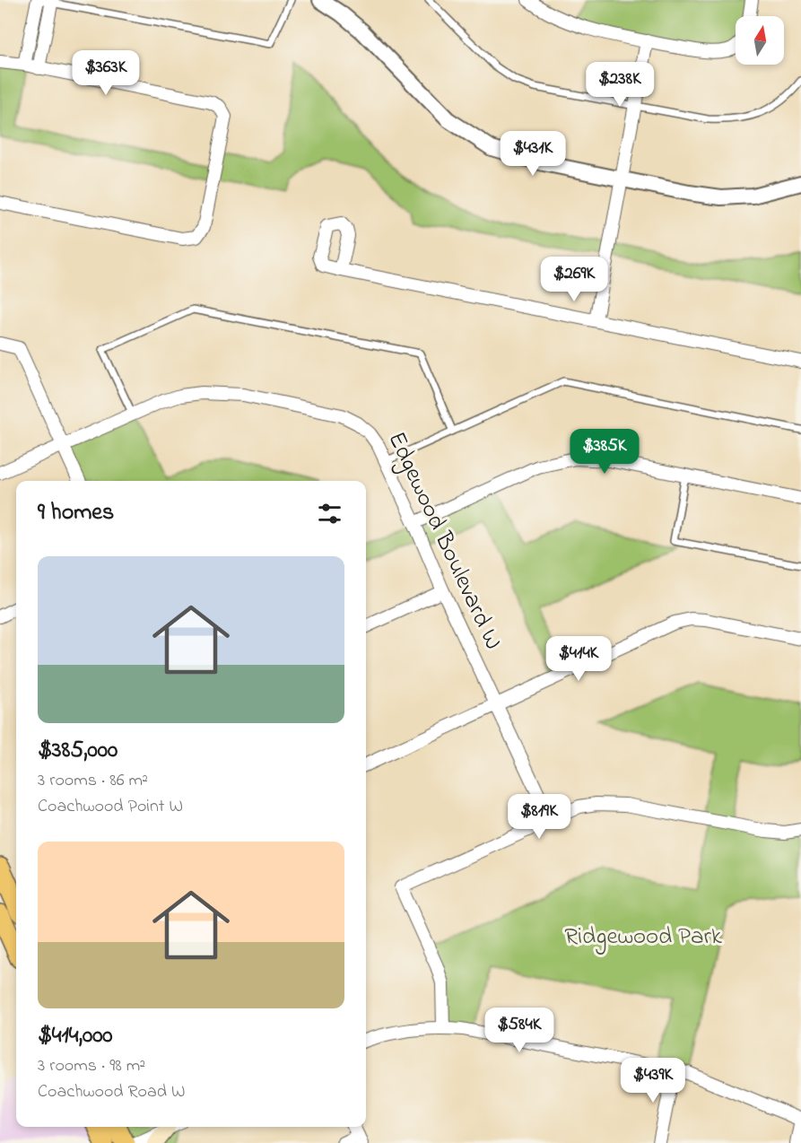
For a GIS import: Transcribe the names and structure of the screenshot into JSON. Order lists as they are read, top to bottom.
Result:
{
  "streets": {
    "street": ["Edgewood Boulevard W"]
  },
  "parks": ["Ridgewood Park"],
  "north": "top",
  "page": {
    "price": [
      "$363K",
      "$238K",
      "$431K",
      "$269K",
      "$385K",
      "$414K",
      "$819K",
      "$584K",
      "$439K"
    ],
    "heading": "9 homes",
    "list": [
      {
        "name": "$385,000",
        "note": "3 rooms · 86 m² · Coachwood Point W"
      },
      {
        "name": "$414,000",
        "note": "3 rooms · 98 m² · Coachwood Road W"
      }
    ]
  }
}
